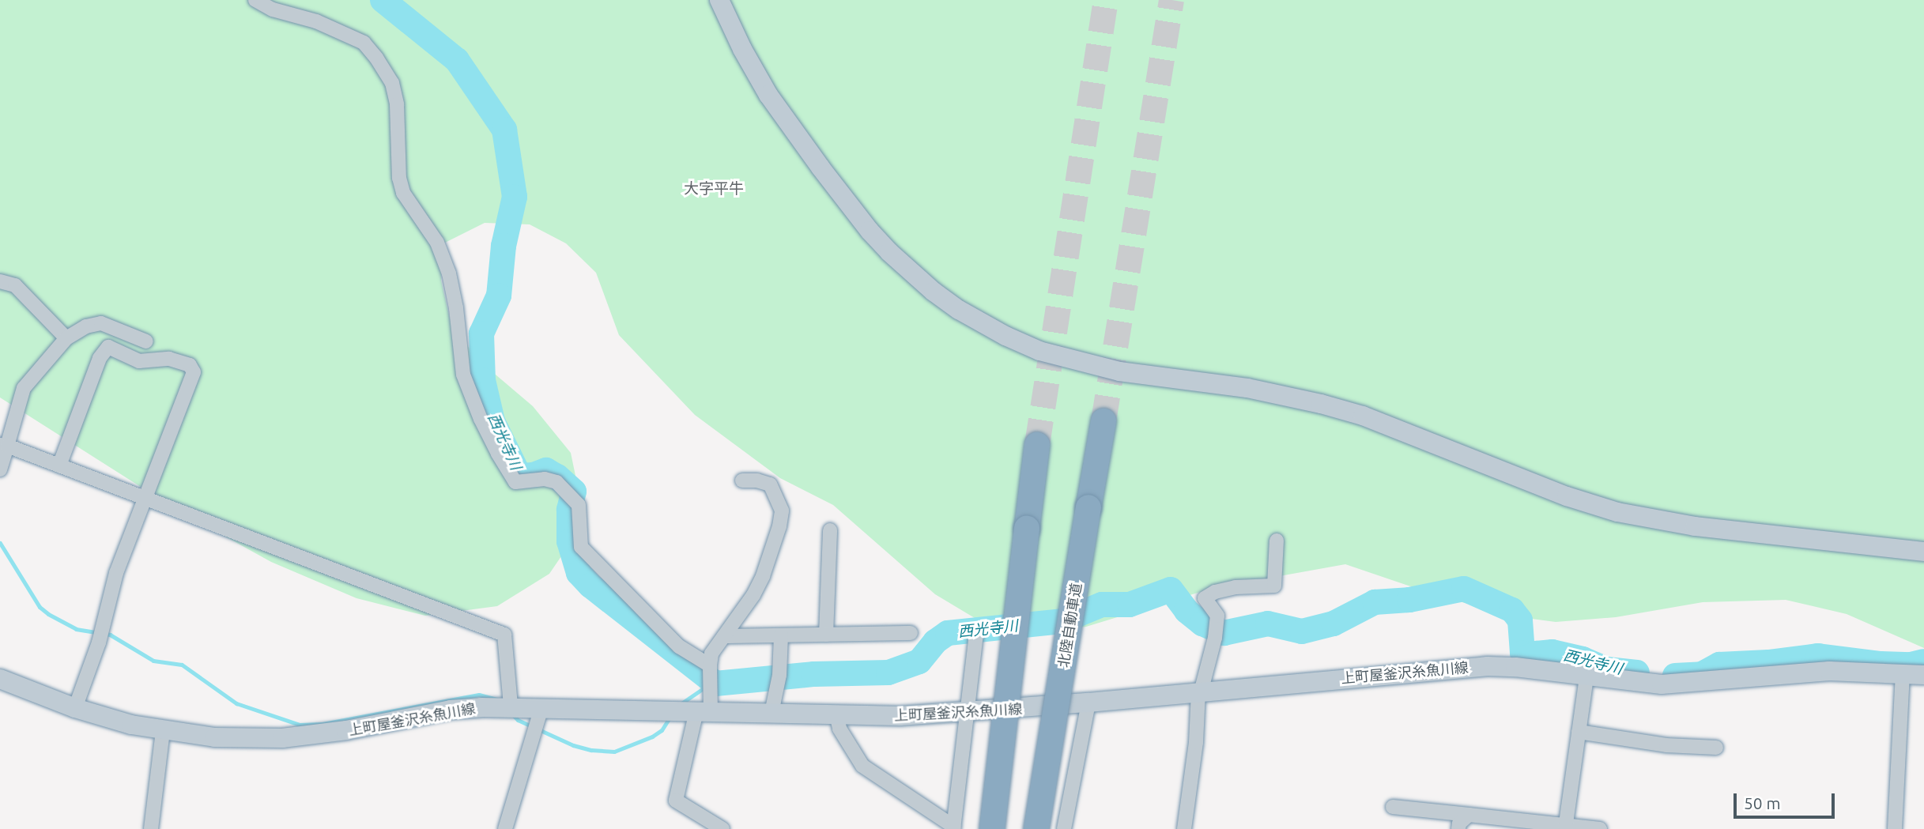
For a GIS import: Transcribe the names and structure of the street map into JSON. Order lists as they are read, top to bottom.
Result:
{
  "streets": {
    "highway": ["北陸自動車道"],
    "main road": ["上町屋釜沢糸魚川線"]
  },
  "districts": ["大字平牛"],
  "water": ["西光寺川"],
  "scale_bar": "50 m"
}
